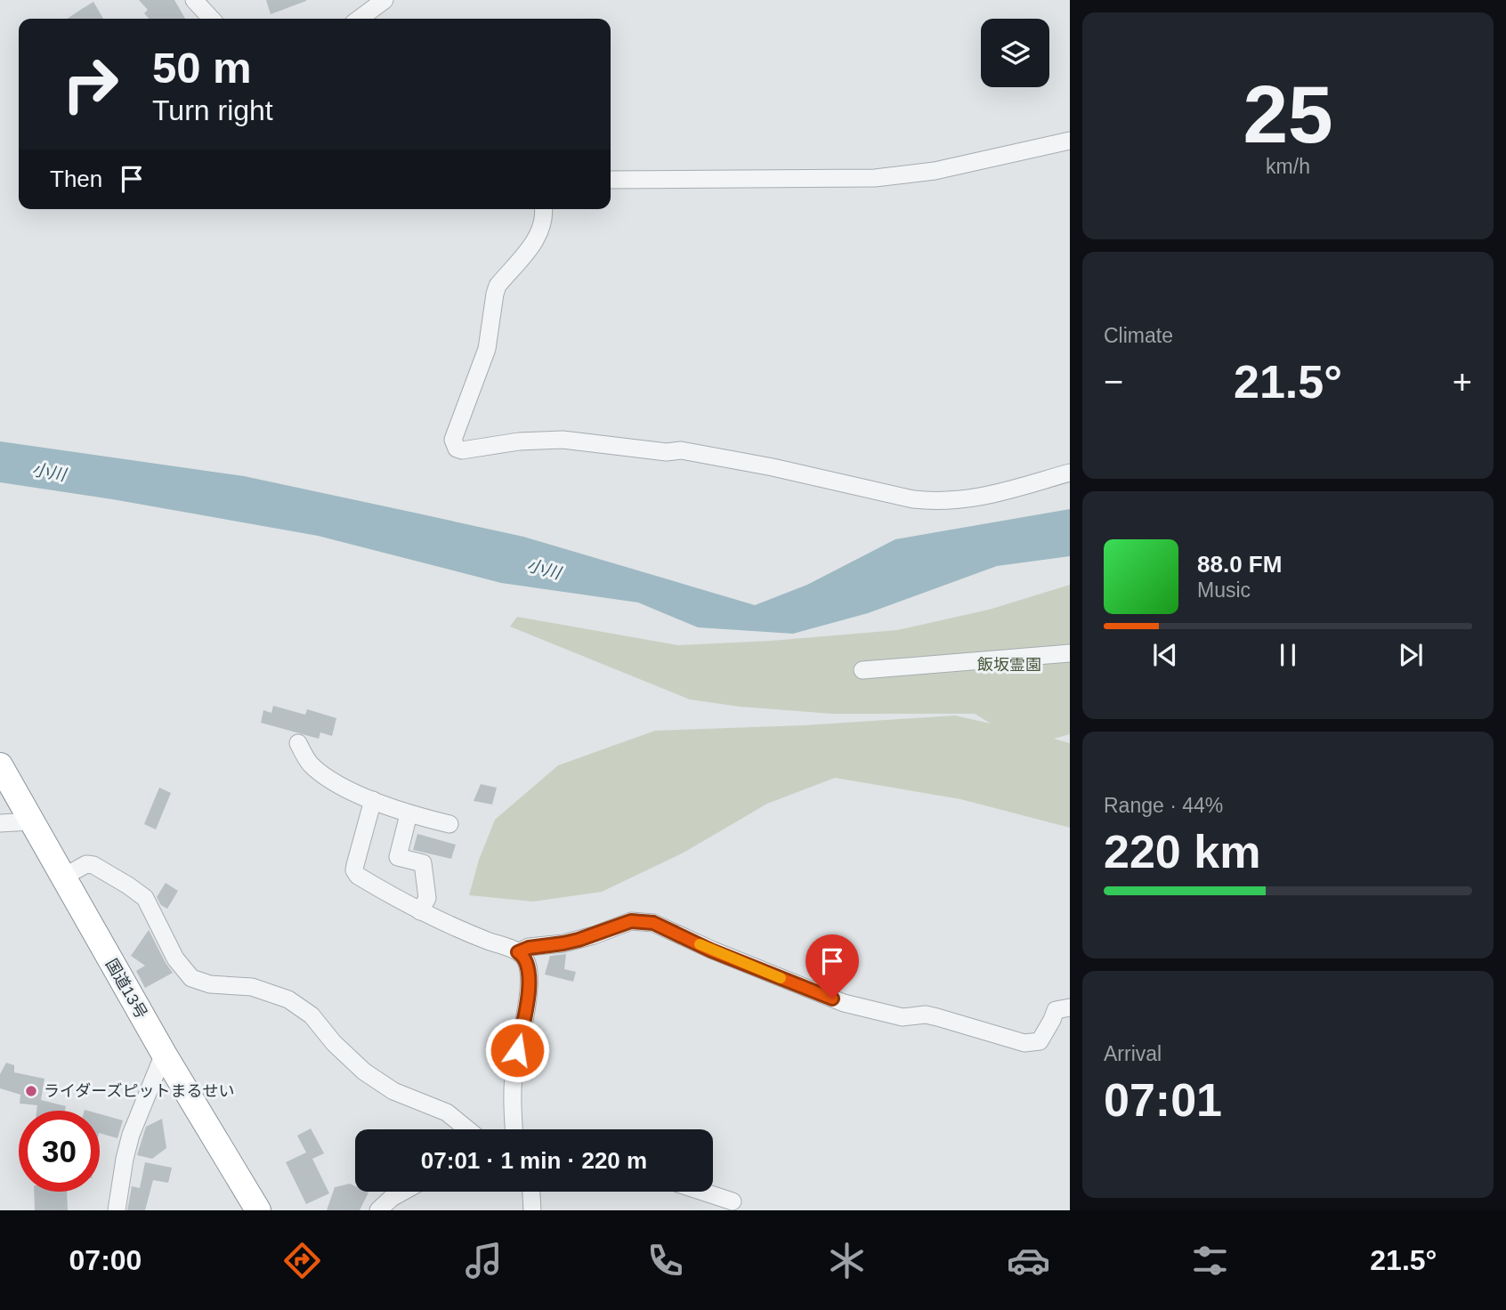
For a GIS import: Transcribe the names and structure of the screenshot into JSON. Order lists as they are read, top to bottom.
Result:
{
  "streets": {
    "highway": ["国道13号"]
  },
  "water": ["小川"],
  "parks": ["飯坂霊園"],
  "places": ["ライダーズピットまるせい"],
  "page": {
    "tile": [
      ["25", "km/h"],
      "Climate",
      ["Range · 44%", "220 km"],
      ["Arrival", "07:01"]
    ],
    "turn": ["50 m", "Turn right"],
    "then": "Then",
    "heat": ["−", "21.5°", "+"],
    "song": ["88.0 FM", "Music"],
    "limit": "30",
    "trip": "07:01 · 1 min · 220 m",
    "tabs": ["07:00", "21.5°"]
  }
}
